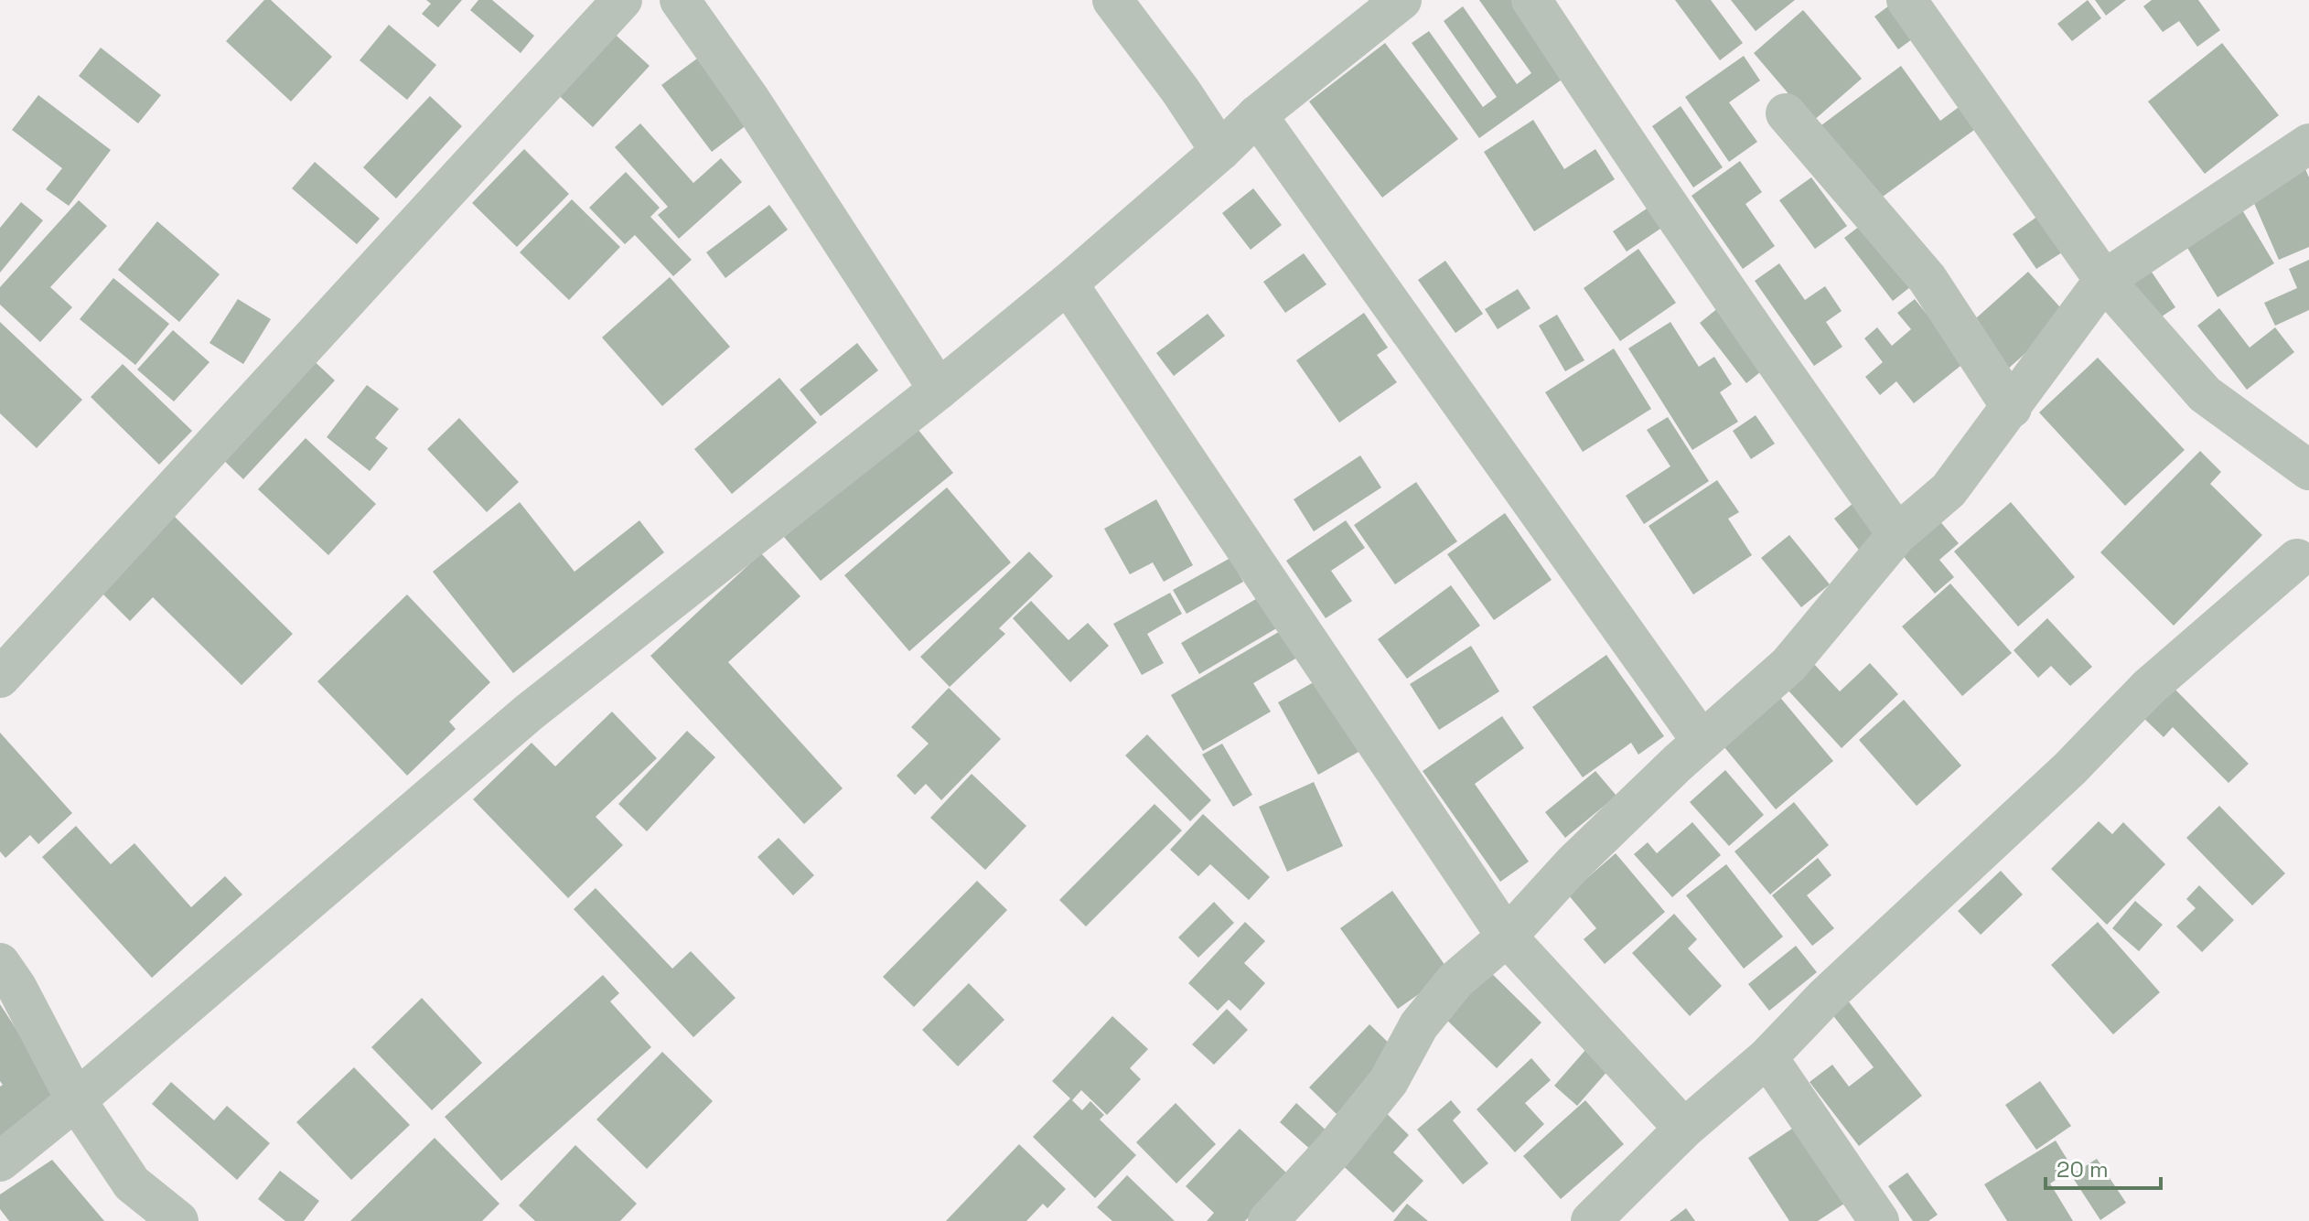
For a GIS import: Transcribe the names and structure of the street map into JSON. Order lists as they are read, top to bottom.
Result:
{
  "scale_bar": "20 m"
}
